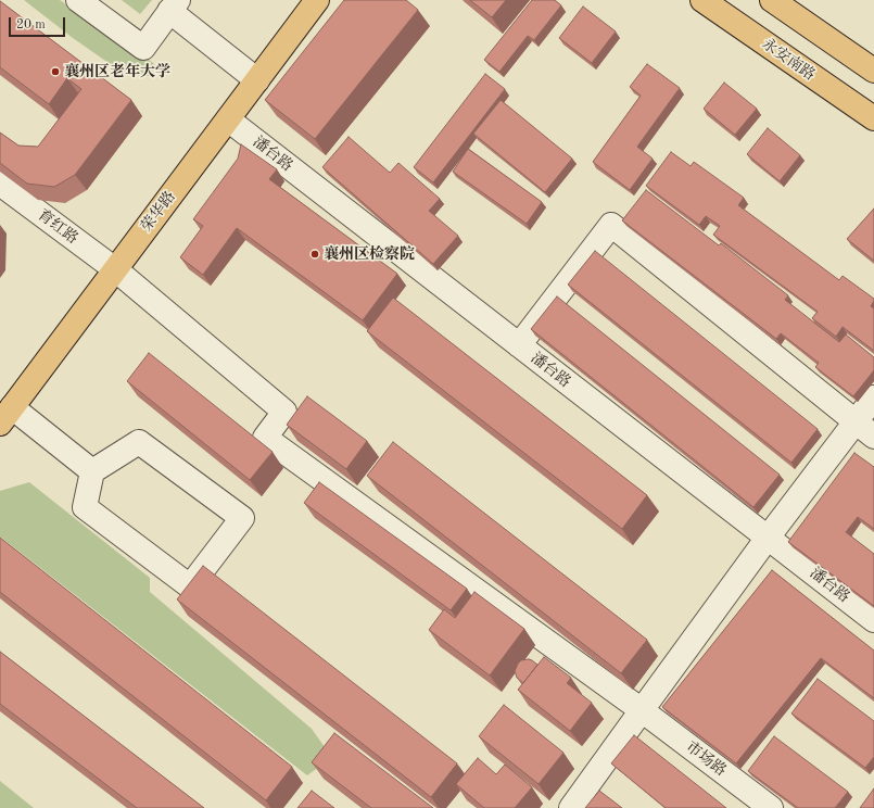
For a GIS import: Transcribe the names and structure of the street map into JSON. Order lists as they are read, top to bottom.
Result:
{
  "streets": {
    "main road": ["永安南路", "荣华路"],
    "street": ["潘台路", "育红路", "市场路"]
  },
  "crossings": [
    ["潘台路", "荣华路"],
    ["荣华路", "育红路"],
    ["育红路", "市场路"]
  ],
  "places": ["襄州区老年大学", "襄州区检察院"],
  "scale_bar": "20 m"
}
